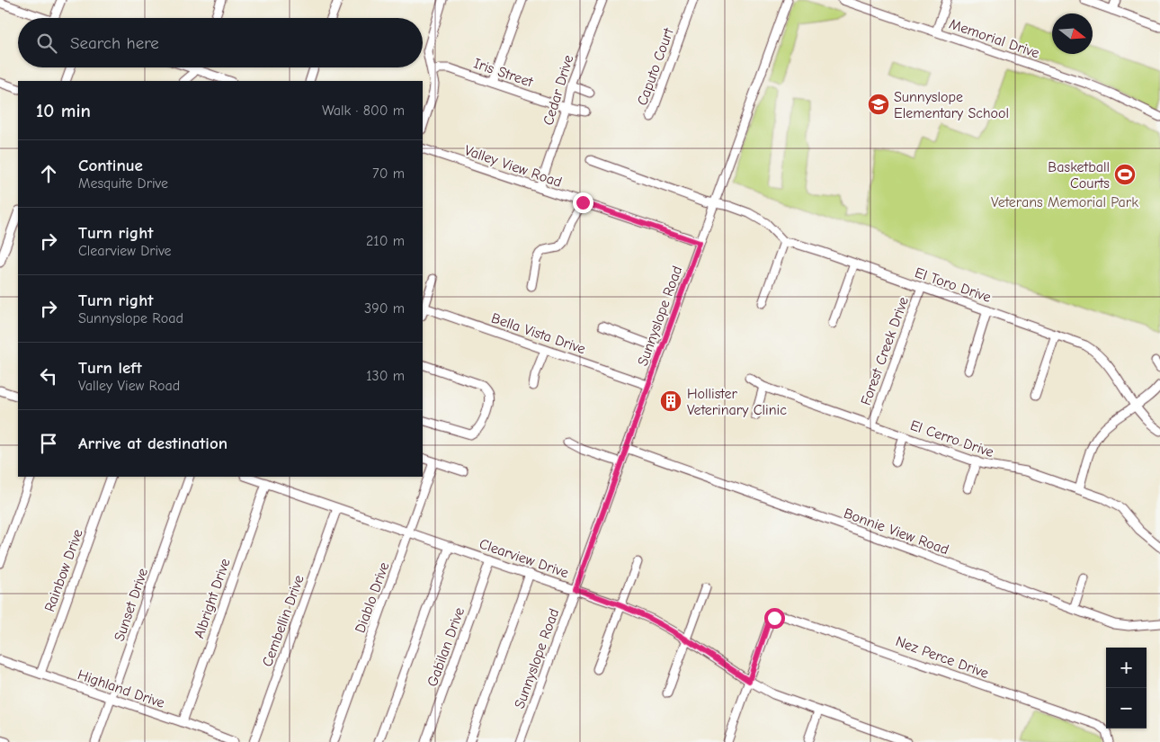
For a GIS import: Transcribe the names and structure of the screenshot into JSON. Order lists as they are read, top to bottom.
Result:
{
  "streets": {
    "street": [
      "Memorial Drive",
      "Caputo Court",
      "Iris Street",
      "Cedar Drive",
      "Valley View Road",
      "El Toro Drive",
      "Sunnyslope Road",
      "Bella Vista Drive",
      "Forest Creek Drive",
      "El Cerro Drive",
      "Bonnie View Road",
      "Clearview Drive",
      "Rainbow Drive",
      "Diablo Drive",
      "Albright Drive",
      "Sunset Drive",
      "Cembellin Drive",
      "Gabilan Drive",
      "Nez Perce Drive",
      "Highland Drive"
    ]
  },
  "crossings": [
    ["Iris Street", "Cedar Drive"],
    ["Cedar Drive", "Valley View Road"],
    ["Valley View Road", "Sunnyslope Road"],
    ["El Toro Drive", "Forest Creek Drive"],
    ["Sunnyslope Road", "Bella Vista Drive"],
    ["Sunnyslope Road", "Bonnie View Road"],
    ["Sunnyslope Road", "Clearview Drive"],
    ["Forest Creek Drive", "El Cerro Drive"],
    ["Clearview Drive", "Diablo Drive"],
    ["Clearview Drive", "Albright Drive"],
    ["Clearview Drive", "Cembellin Drive"],
    ["Clearview Drive", "Gabilan Drive"],
    ["Clearview Drive", "Nez Perce Drive"],
    ["Rainbow Drive", "Highland Drive"],
    ["Albright Drive", "Highland Drive"],
    ["Sunset Drive", "Highland Drive"]
  ],
  "parks": ["Veterans Memorial Park"],
  "places": {
    "school or university": ["Sunnyslope Elementary School"],
    "sports": ["Basketball Courts"],
    "building": ["Hollister Veterinary Clinic"]
  },
  "north": "right",
  "page": {
    "search": "Search here",
    "heading": ["10 min", "Walk · 800 m"],
    "list": [
      ["Continue", "Mesquite Drive", "70 m"],
      ["Turn right", "Clearview Drive", "210 m"],
      ["Turn right", "Sunnyslope Road", "390 m"],
      ["Turn left", "Valley View Road", "130 m"],
      "Arrive at destination"
    ],
    "map_buttons": ["+", "−"]
  }
}
